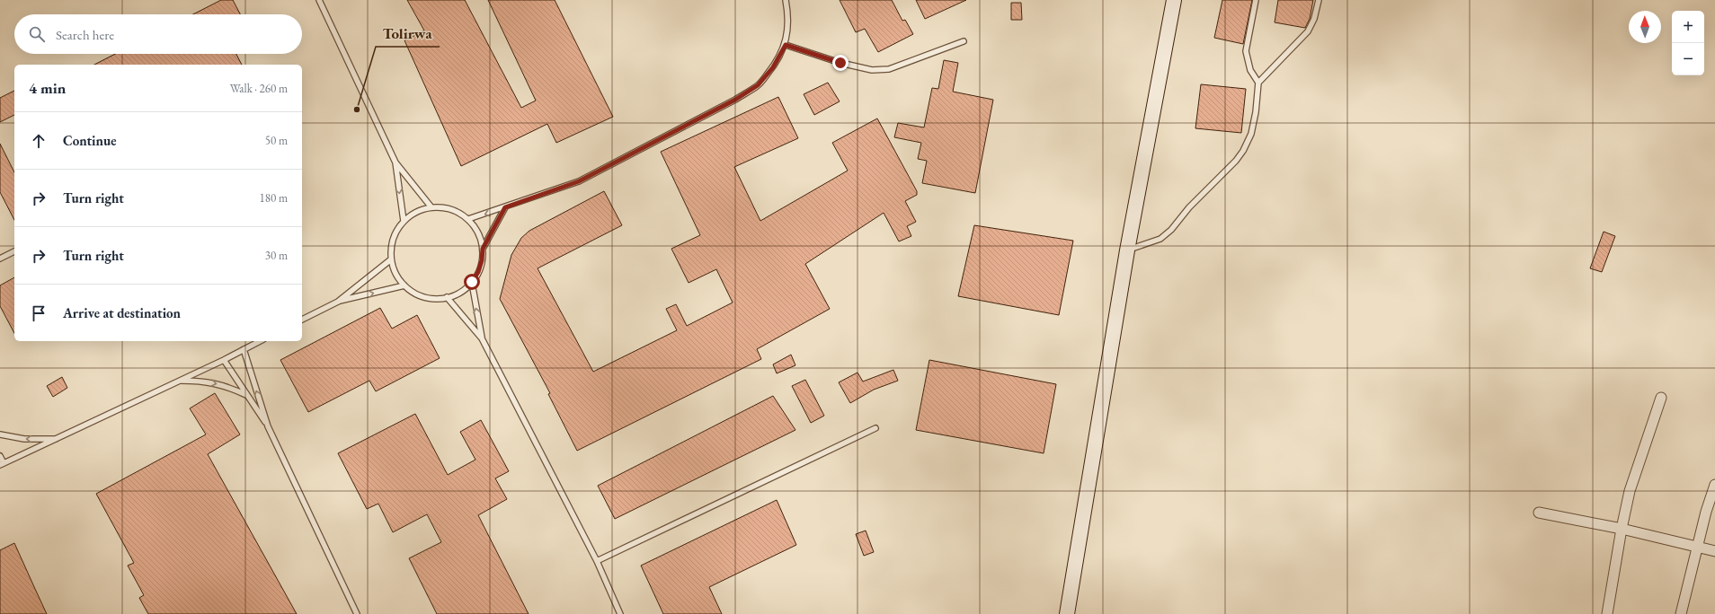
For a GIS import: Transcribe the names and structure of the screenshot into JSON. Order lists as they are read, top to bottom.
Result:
{
  "places": ["Tolirwa"],
  "north": "top",
  "page": {
    "map_buttons": ["+", "−"],
    "search": "Search here",
    "heading": ["4 min", "Walk · 260 m"],
    "list": [
      ["Continue", "50 m"],
      ["Turn right", "180 m"],
      ["Turn right", "30 m"],
      "Arrive at destination"
    ]
  }
}
